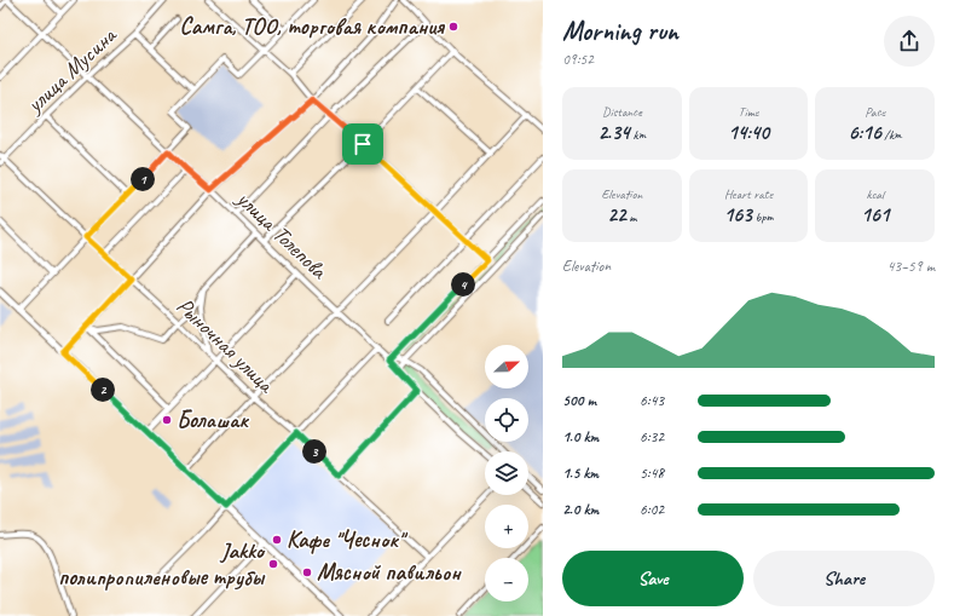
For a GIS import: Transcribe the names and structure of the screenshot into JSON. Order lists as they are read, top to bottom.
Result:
{
  "streets": {
    "street": ["улица Мусина", "улица Толепова", "Рыночная улица"]
  },
  "crossings": [
    ["улица Мусина", "улица Толепова"],
    ["улица Мусина", "Рыночная улица"]
  ],
  "places": [
    "Самга, ТОО, торговая компания",
    "Болашак",
    "Кафе \"Чеснок\"",
    "Jakko полипропиленовые трубы",
    "Мясной павильон"
  ],
  "north": "right",
  "page": {
    "heading": ["Morning run", "09:52"],
    "stats": [
      ["Distance", "2.34 km"],
      ["Time", "14:40"],
      ["Pace", "6:16 /km"],
      ["Elevation", "22 m"],
      ["Heart rate", "163 bpm"],
      ["kcal", "161"]
    ],
    "pins": [
      "1",
      "4",
      "2",
      "3"
    ],
    "chart": ["Elevation", "43–59 m"],
    "map_buttons": ["+", "−"],
    "list": [
      {
        "name": "500 m",
        "note": "6:43"
      },
      {
        "name": "1.0 km",
        "note": "6:32"
      },
      {
        "name": "1.5 km",
        "note": "5:48"
      },
      {
        "name": "2.0 km",
        "note": "6:02"
      }
    ],
    "buttons": ["Save", "Share"]
  }
}
